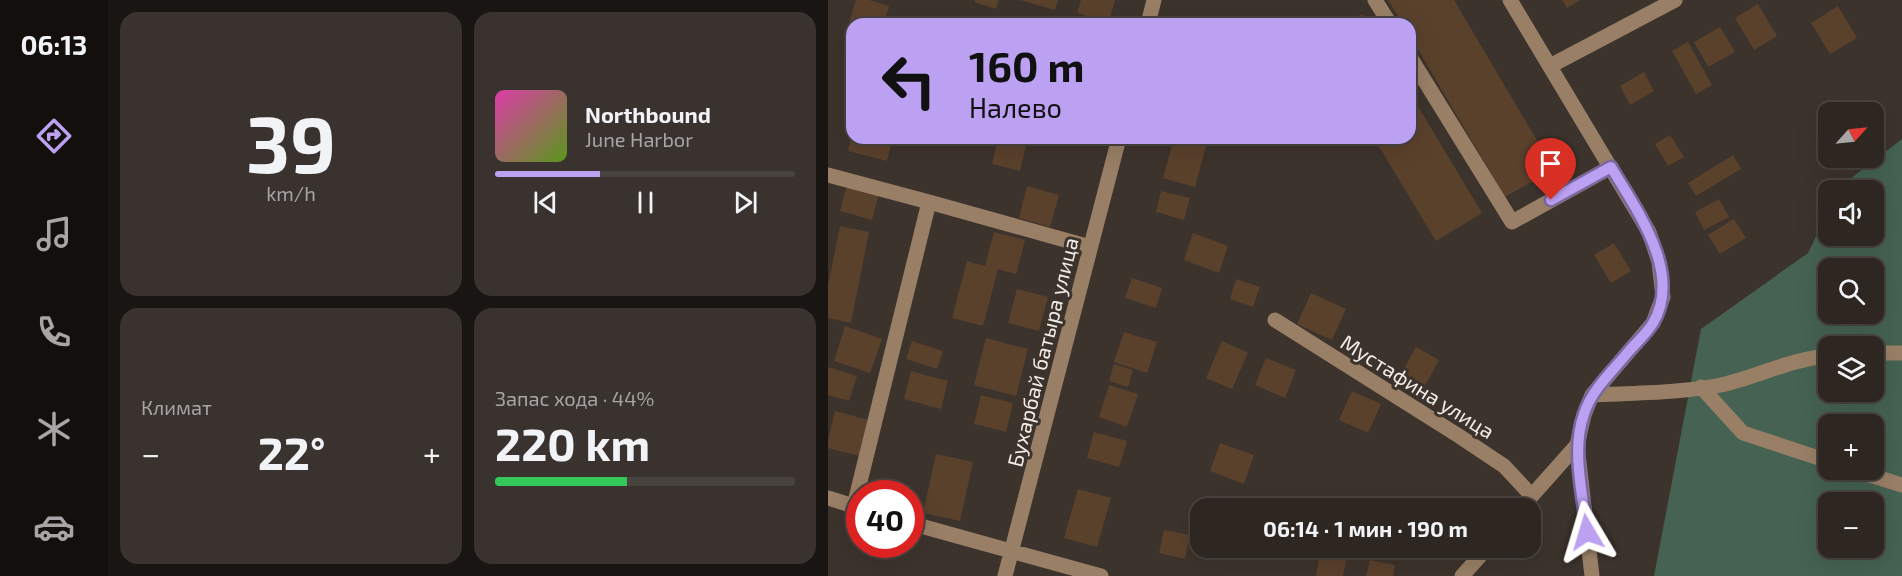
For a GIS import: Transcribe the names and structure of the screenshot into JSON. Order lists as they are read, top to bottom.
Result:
{
  "streets": {
    "street": ["Бухарбай батыра улица", "Мустафина улица"]
  },
  "north": "top right",
  "page": {
    "tabs": "06:13",
    "tile": [
      ["39", "km/h"],
      "Климат",
      ["Запас хода · 44%", "220 km"]
    ],
    "turn": ["160 m", "Налево"],
    "song": ["Northbound", "June Harbor"],
    "map_buttons": ["+", "−"],
    "heat": ["−", "22°", "+"],
    "limit": "40",
    "trip": "06:14 · 1 мин · 190 m"
  }
}
